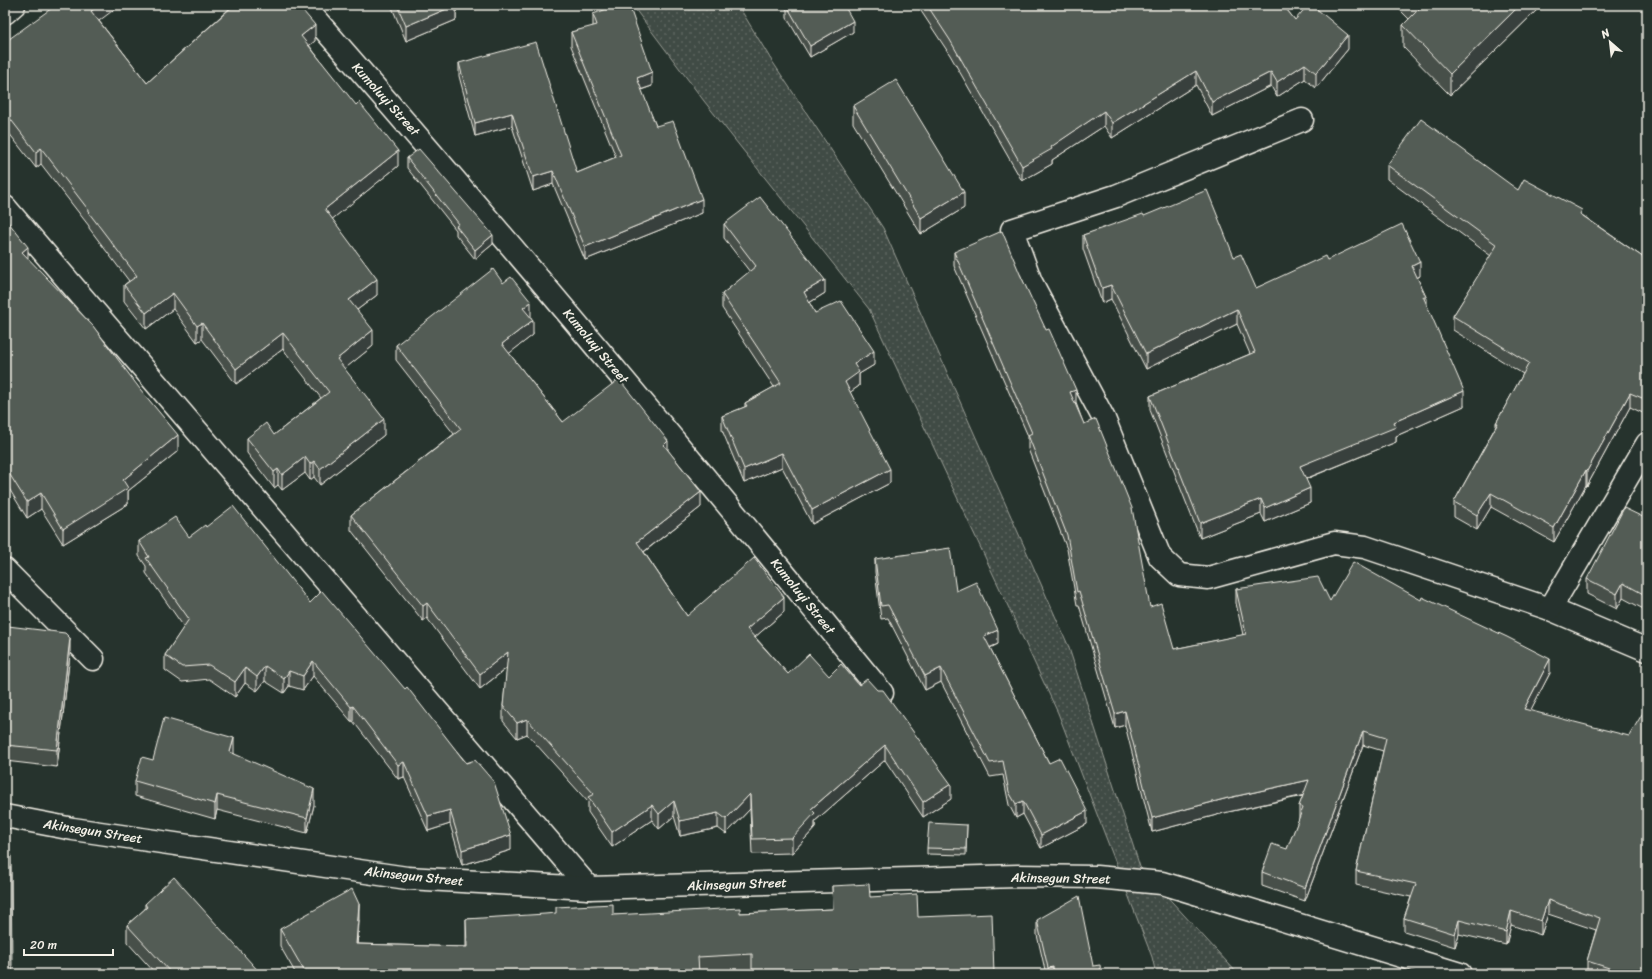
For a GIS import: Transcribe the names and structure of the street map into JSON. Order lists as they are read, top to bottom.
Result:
{
  "streets": {
    "street": ["Kumoluyi Street", "Akinsegun Street"]
  },
  "scale_bar": "20 m",
  "north": "top left"
}
